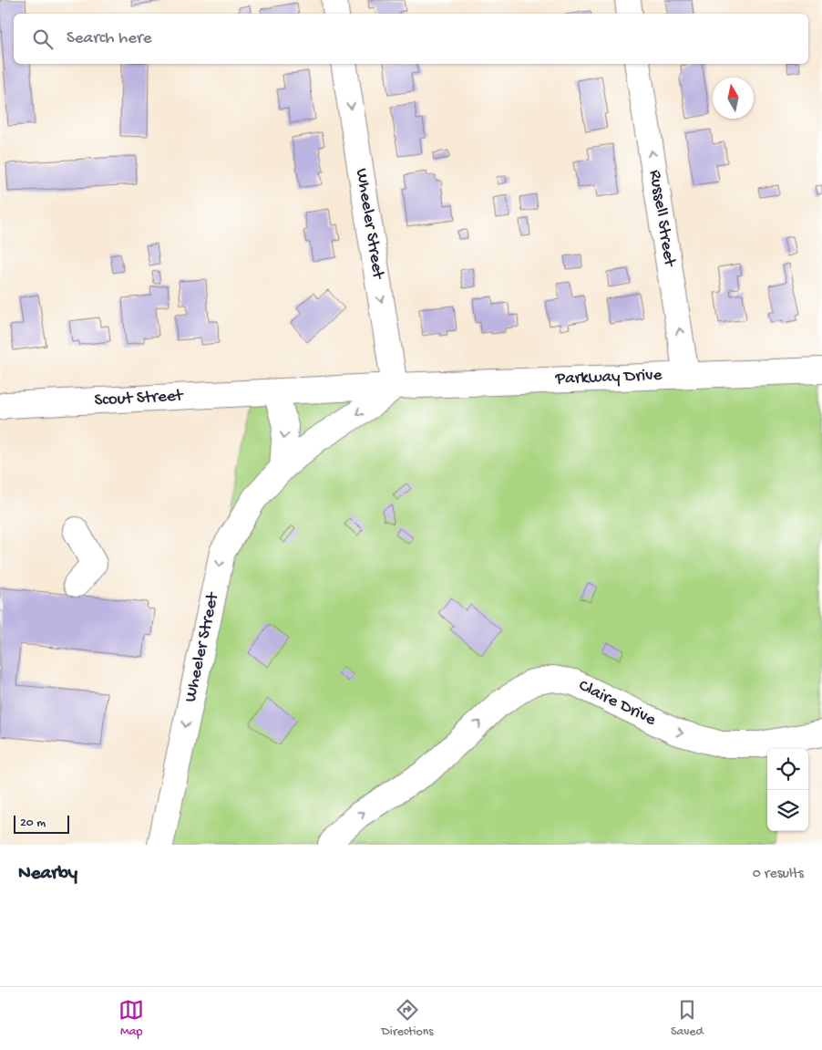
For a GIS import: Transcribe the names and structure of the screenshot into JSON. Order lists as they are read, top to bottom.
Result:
{
  "streets": {
    "street": [
      "Russell Street",
      "Wheeler Street",
      "Parkway Drive",
      "Scout Street",
      "Claire Drive"
    ]
  },
  "crossings": [
    ["Russell Street", "Parkway Drive"],
    ["Wheeler Street", "Parkway Drive"]
  ],
  "one_way": ["Russell Street", "Wheeler Street", "Claire Drive"],
  "scale_bar": "20 m",
  "north": "top",
  "page": {
    "search": "Search here",
    "scale": "20 m",
    "heading": ["Nearby", "0 results"],
    "nav": ["Map", "Directions", "Saved"]
  }
}
